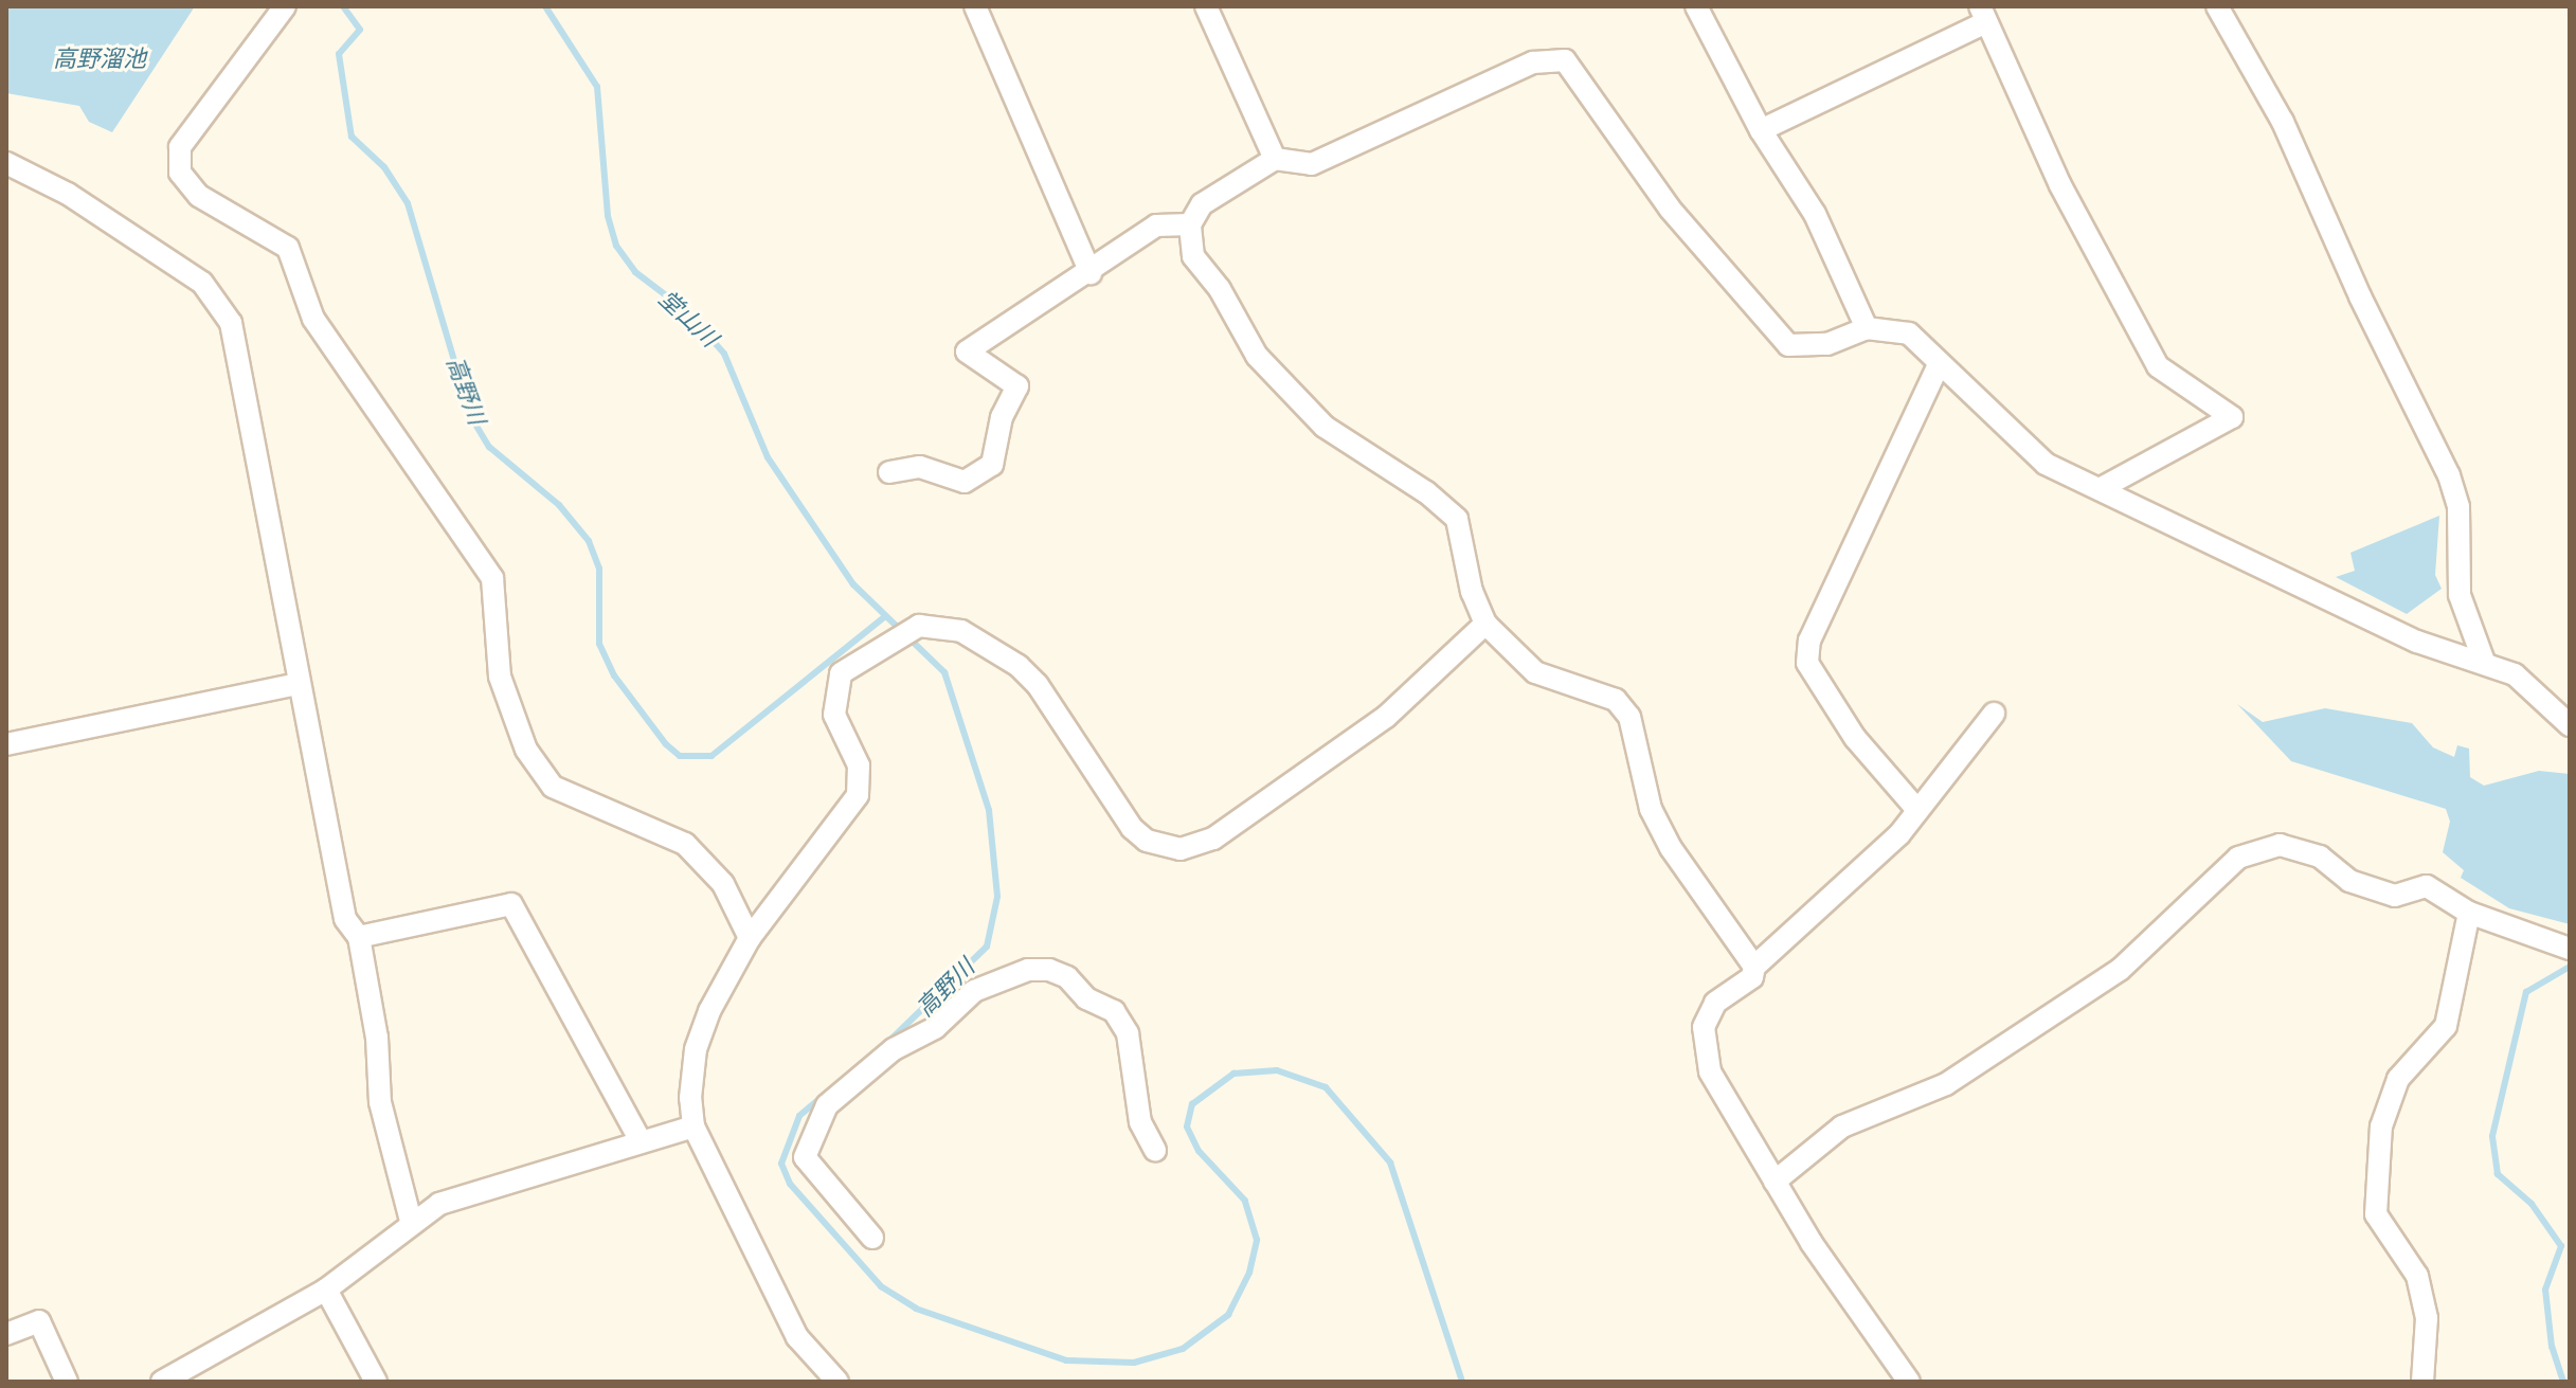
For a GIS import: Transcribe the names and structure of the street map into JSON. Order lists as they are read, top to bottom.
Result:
{
  "water": ["高野溜池", "堂山川", "高野川"]
}
